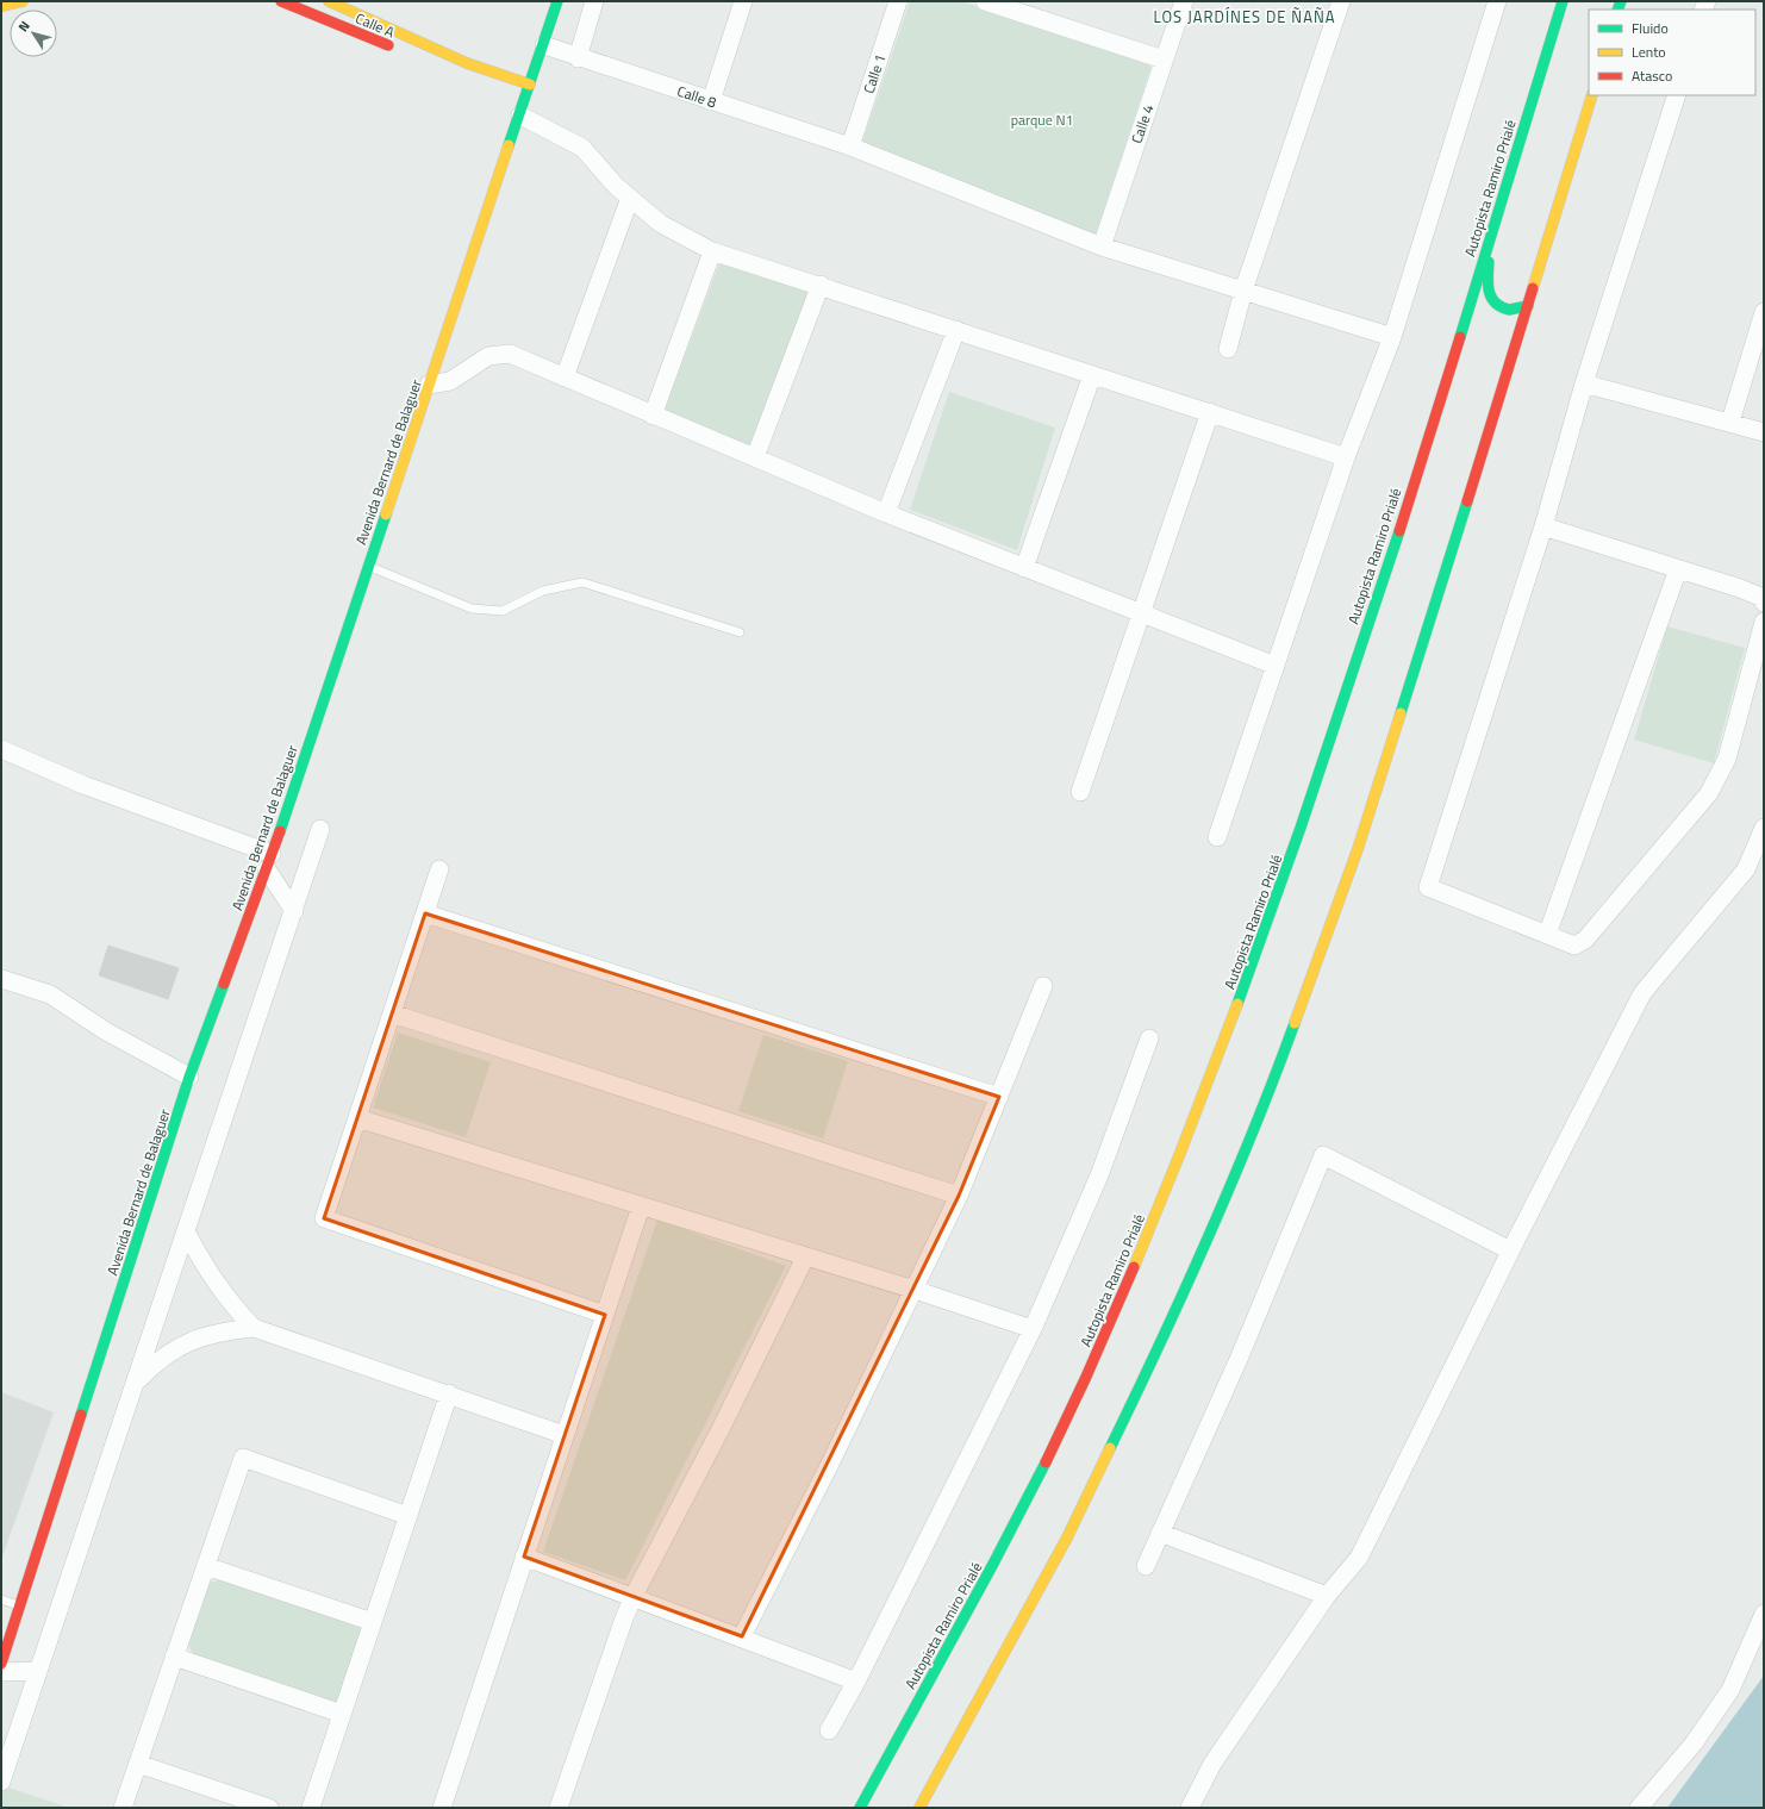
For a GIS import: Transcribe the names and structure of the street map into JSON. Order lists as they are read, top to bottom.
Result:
{
  "streets": {
    "main road": ["Calle A", "Autopista Ramiro Prialé", "Avenida Bernard de Balaguer"],
    "street": ["Calle 1", "Calle 8", "Calle 4"]
  },
  "crossings": [
    ["Calle A", "Avenida Bernard de Balaguer"],
    ["Calle 1", "Calle 8"],
    ["Calle 8", "Calle 4"],
    ["Calle 8", "Avenida Bernard de Balaguer"]
  ],
  "districts": ["LOS JARDÍNES DE ÑAÑA"],
  "parks": ["parque N1"],
  "legend": ["Fluido", "Lento", "Atasco"],
  "north": "top left"
}
